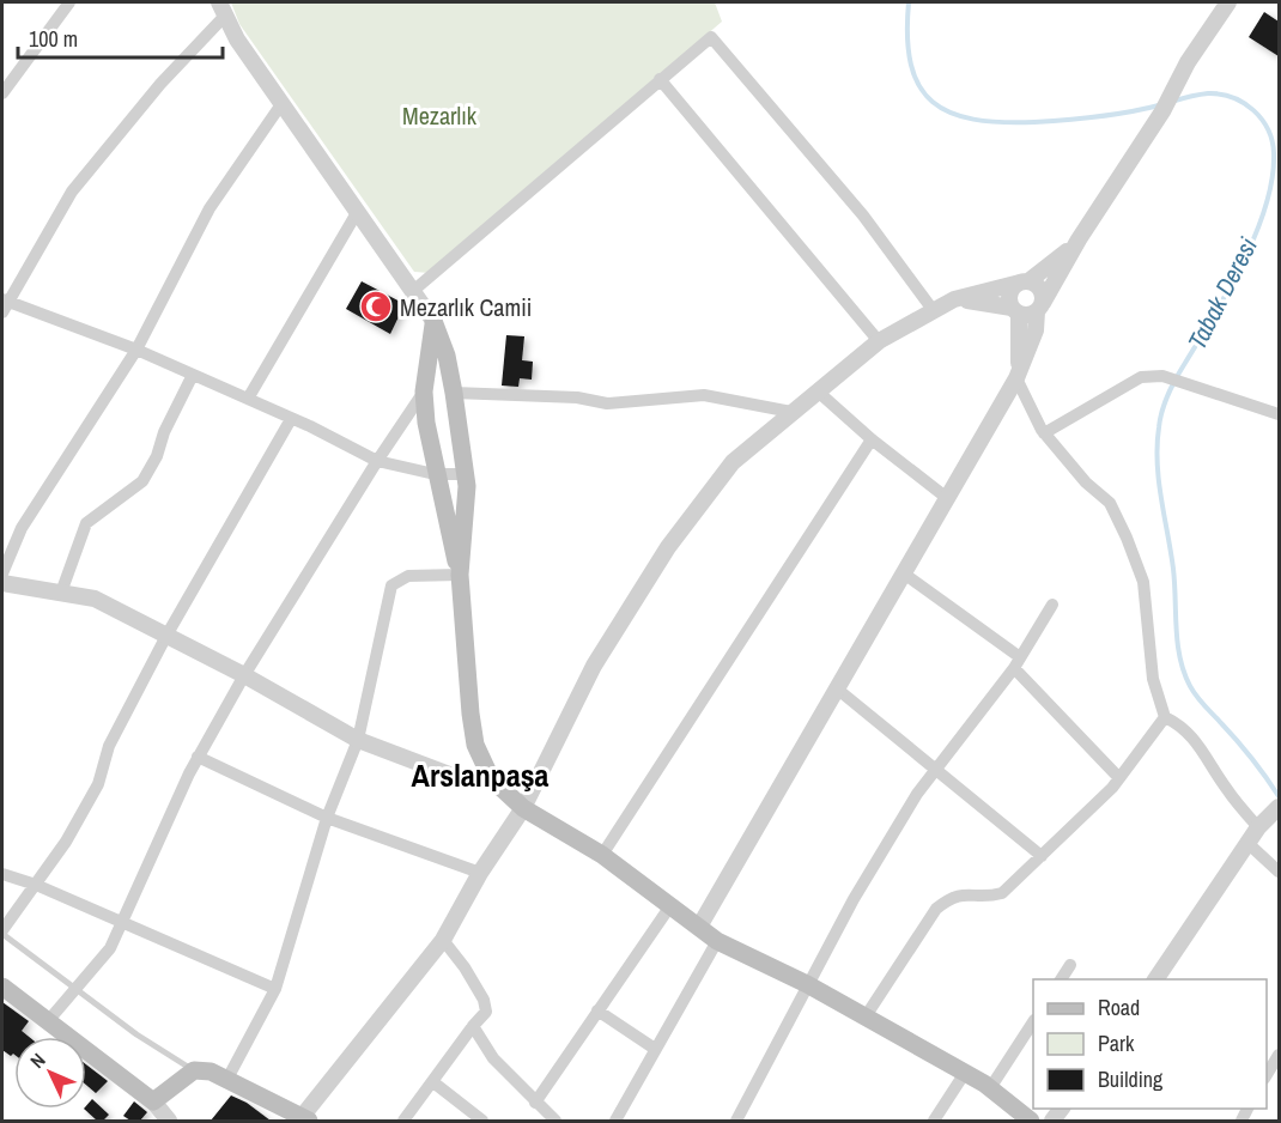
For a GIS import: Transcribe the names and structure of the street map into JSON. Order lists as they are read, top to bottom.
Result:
{
  "districts": ["Arslanpaşa"],
  "water": ["Tabak Deresi"],
  "parks": ["Mezarlık"],
  "places": {
    "mosque": ["Mezarlık Camii"]
  },
  "legend": ["Road", "Park", "Building"],
  "scale_bar": "100 m",
  "north": "top left"
}
